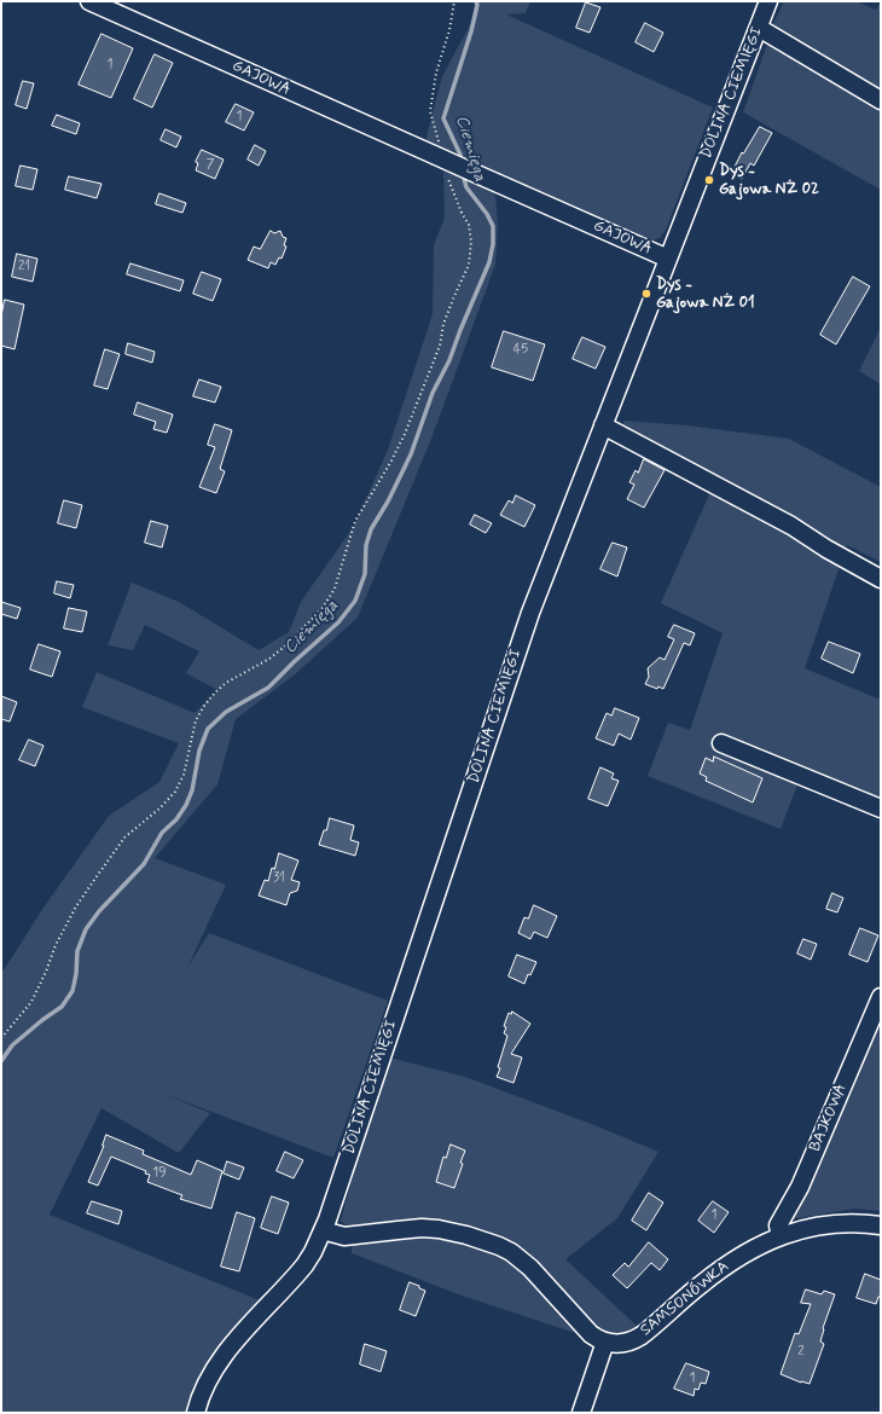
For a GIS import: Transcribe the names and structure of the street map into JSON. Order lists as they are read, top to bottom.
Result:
{
  "streets": {
    "street": [
      "GAJOWA",
      "DOLINA CIEMIĘGI",
      "BAJKOWA",
      "SAMSONÓWKA"
    ]
  },
  "crossings": [
    ["GAJOWA", "DOLINA CIEMIĘGI"],
    ["BAJKOWA", "SAMSONÓWKA"]
  ],
  "water": ["Ciemięga"],
  "places": ["Dys - Gajowa NŻ 02", "Dys - Gajowa NŻ 01"],
  "house_numbers": [
    "1",
    "1",
    "7",
    "21",
    "45",
    "31",
    "19",
    "1",
    "2",
    "1"
  ]
}
